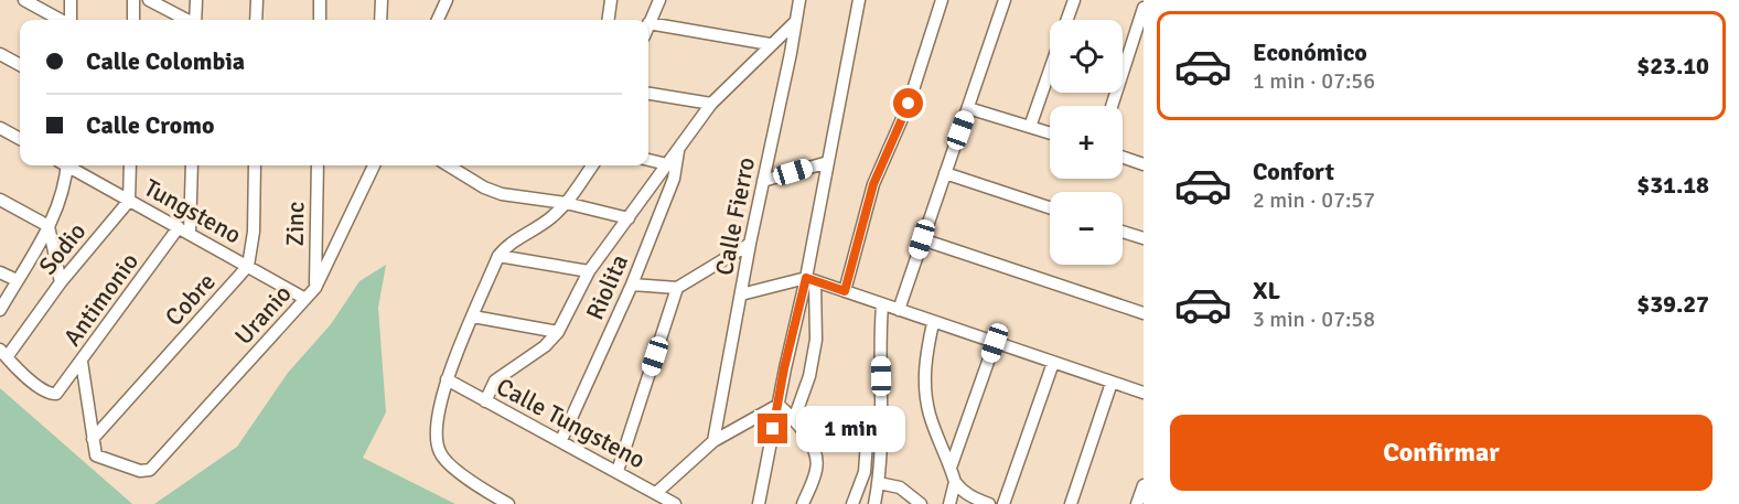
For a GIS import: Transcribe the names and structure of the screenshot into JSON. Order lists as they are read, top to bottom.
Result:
{
  "streets": {
    "street": [
      "Tungsteno",
      "Calle Fierro",
      "Zinc",
      "Sodio",
      "Riolita",
      "Antimonio",
      "Cobre",
      "Uranio",
      "Calle Tungsteno"
    ]
  },
  "crossings": [
    ["Tungsteno", "Sodio"],
    ["Tungsteno", "Antimonio"],
    ["Tungsteno", "Cobre"],
    ["Tungsteno", "Uranio"],
    ["Zinc", "Uranio"],
    ["Sodio", "Antimonio"],
    ["Riolita", "Calle Tungsteno"],
    ["Cobre", "Uranio"]
  ],
  "page": {
    "list": [
      {
        "name": "Económico",
        "note": "1 min · 07:56",
        "value": "$23.10"
      },
      {
        "name": "Confort",
        "note": "2 min · 07:57",
        "value": "$31.18"
      },
      {
        "name": "XL",
        "note": "3 min · 07:58",
        "value": "$39.27"
      }
    ],
    "map_buttons": ["+", "−"],
    "banner": ["Calle Colombia", "Calle Cromo"],
    "buttons": "Confirmar",
    "bubble": "1 min"
  }
}
